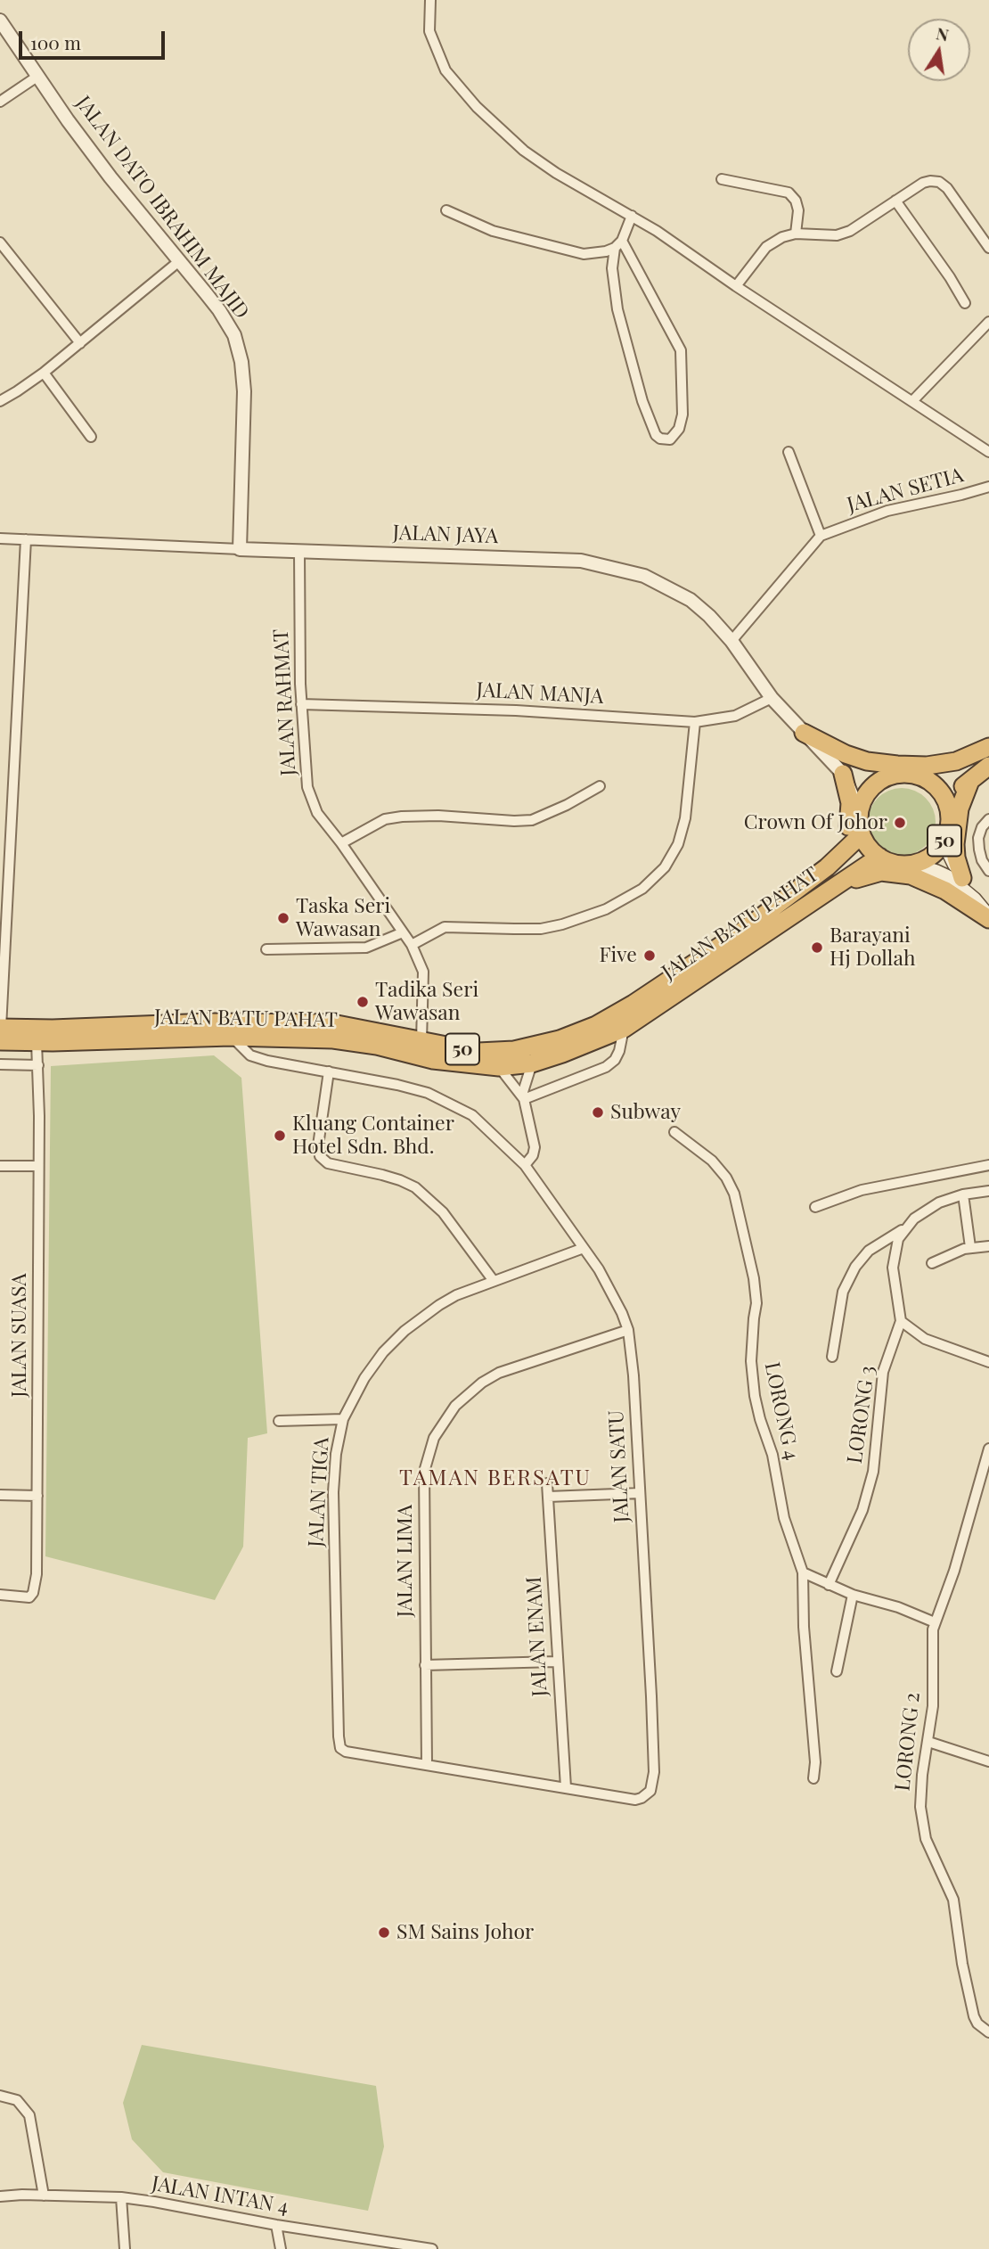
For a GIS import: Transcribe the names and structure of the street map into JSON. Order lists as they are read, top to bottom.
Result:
{
  "streets": {
    "highway": ["50", "JALAN BATU PAHAT"],
    "street": [
      "JALAN DATO IBRAHIM MAJID",
      "JALAN SETIA",
      "JALAN JAYA",
      "JALAN MANJA",
      "JALAN RAHMAT",
      "JALAN SUASA",
      "LORONG 4",
      "LORONG 3",
      "JALAN SATU",
      "JALAN TIGA",
      "JALAN LIMA",
      "JALAN ENAM",
      "LORONG 2",
      "JALAN INTAN 4"
    ]
  },
  "crossings": [
    ["JALAN DATO IBRAHIM MAJID", "JALAN JAYA"],
    ["JALAN SETIA", "JALAN JAYA"],
    ["JALAN JAYA", "JALAN MANJA"],
    ["JALAN JAYA", "JALAN RAHMAT"],
    ["JALAN JAYA", "50"],
    ["JALAN JAYA", "JALAN BATU PAHAT"],
    ["JALAN MANJA", "JALAN RAHMAT"],
    ["JALAN RAHMAT", "JALAN BATU PAHAT"],
    ["50", "JALAN BATU PAHAT"],
    ["JALAN BATU PAHAT", "JALAN SUASA"],
    ["JALAN BATU PAHAT", "JALAN SATU"],
    ["JALAN SATU", "JALAN TIGA"],
    ["JALAN SATU", "JALAN LIMA"],
    ["JALAN SATU", "JALAN ENAM"],
    ["JALAN TIGA", "JALAN LIMA"]
  ],
  "districts": ["TAMAN BERSATU"],
  "places": [
    "Crown Of Johor",
    "Taska Seri Wawasan",
    "Barayani Hj Dollah",
    "Five",
    "Tadika Seri Wawasan",
    "Subway",
    "Kluang Container Hotel Sdn. Bhd.",
    "SM Sains Johor"
  ],
  "scale_bar": "100 m",
  "north": "top"
}
